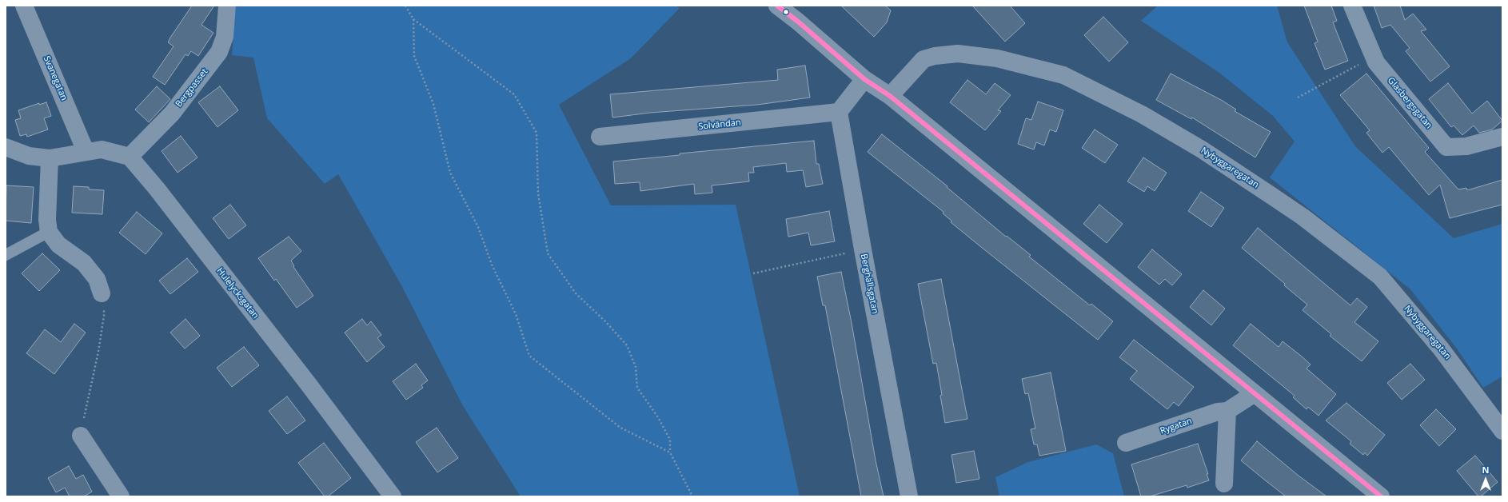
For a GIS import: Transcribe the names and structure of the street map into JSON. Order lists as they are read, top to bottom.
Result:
{
  "streets": {
    "street": [
      "Svanegatan",
      "Bergpasset",
      "Glasbergsgatan",
      "Solvändan",
      "Nybyggaregatan",
      "Berghällsgatan",
      "Hulelycksgatan",
      "Rygatan"
    ]
  },
  "crossings": [
    ["Bergpasset", "Hulelycksgatan"],
    ["Solvändan", "Berghällsgatan"]
  ],
  "north": "top"
}
